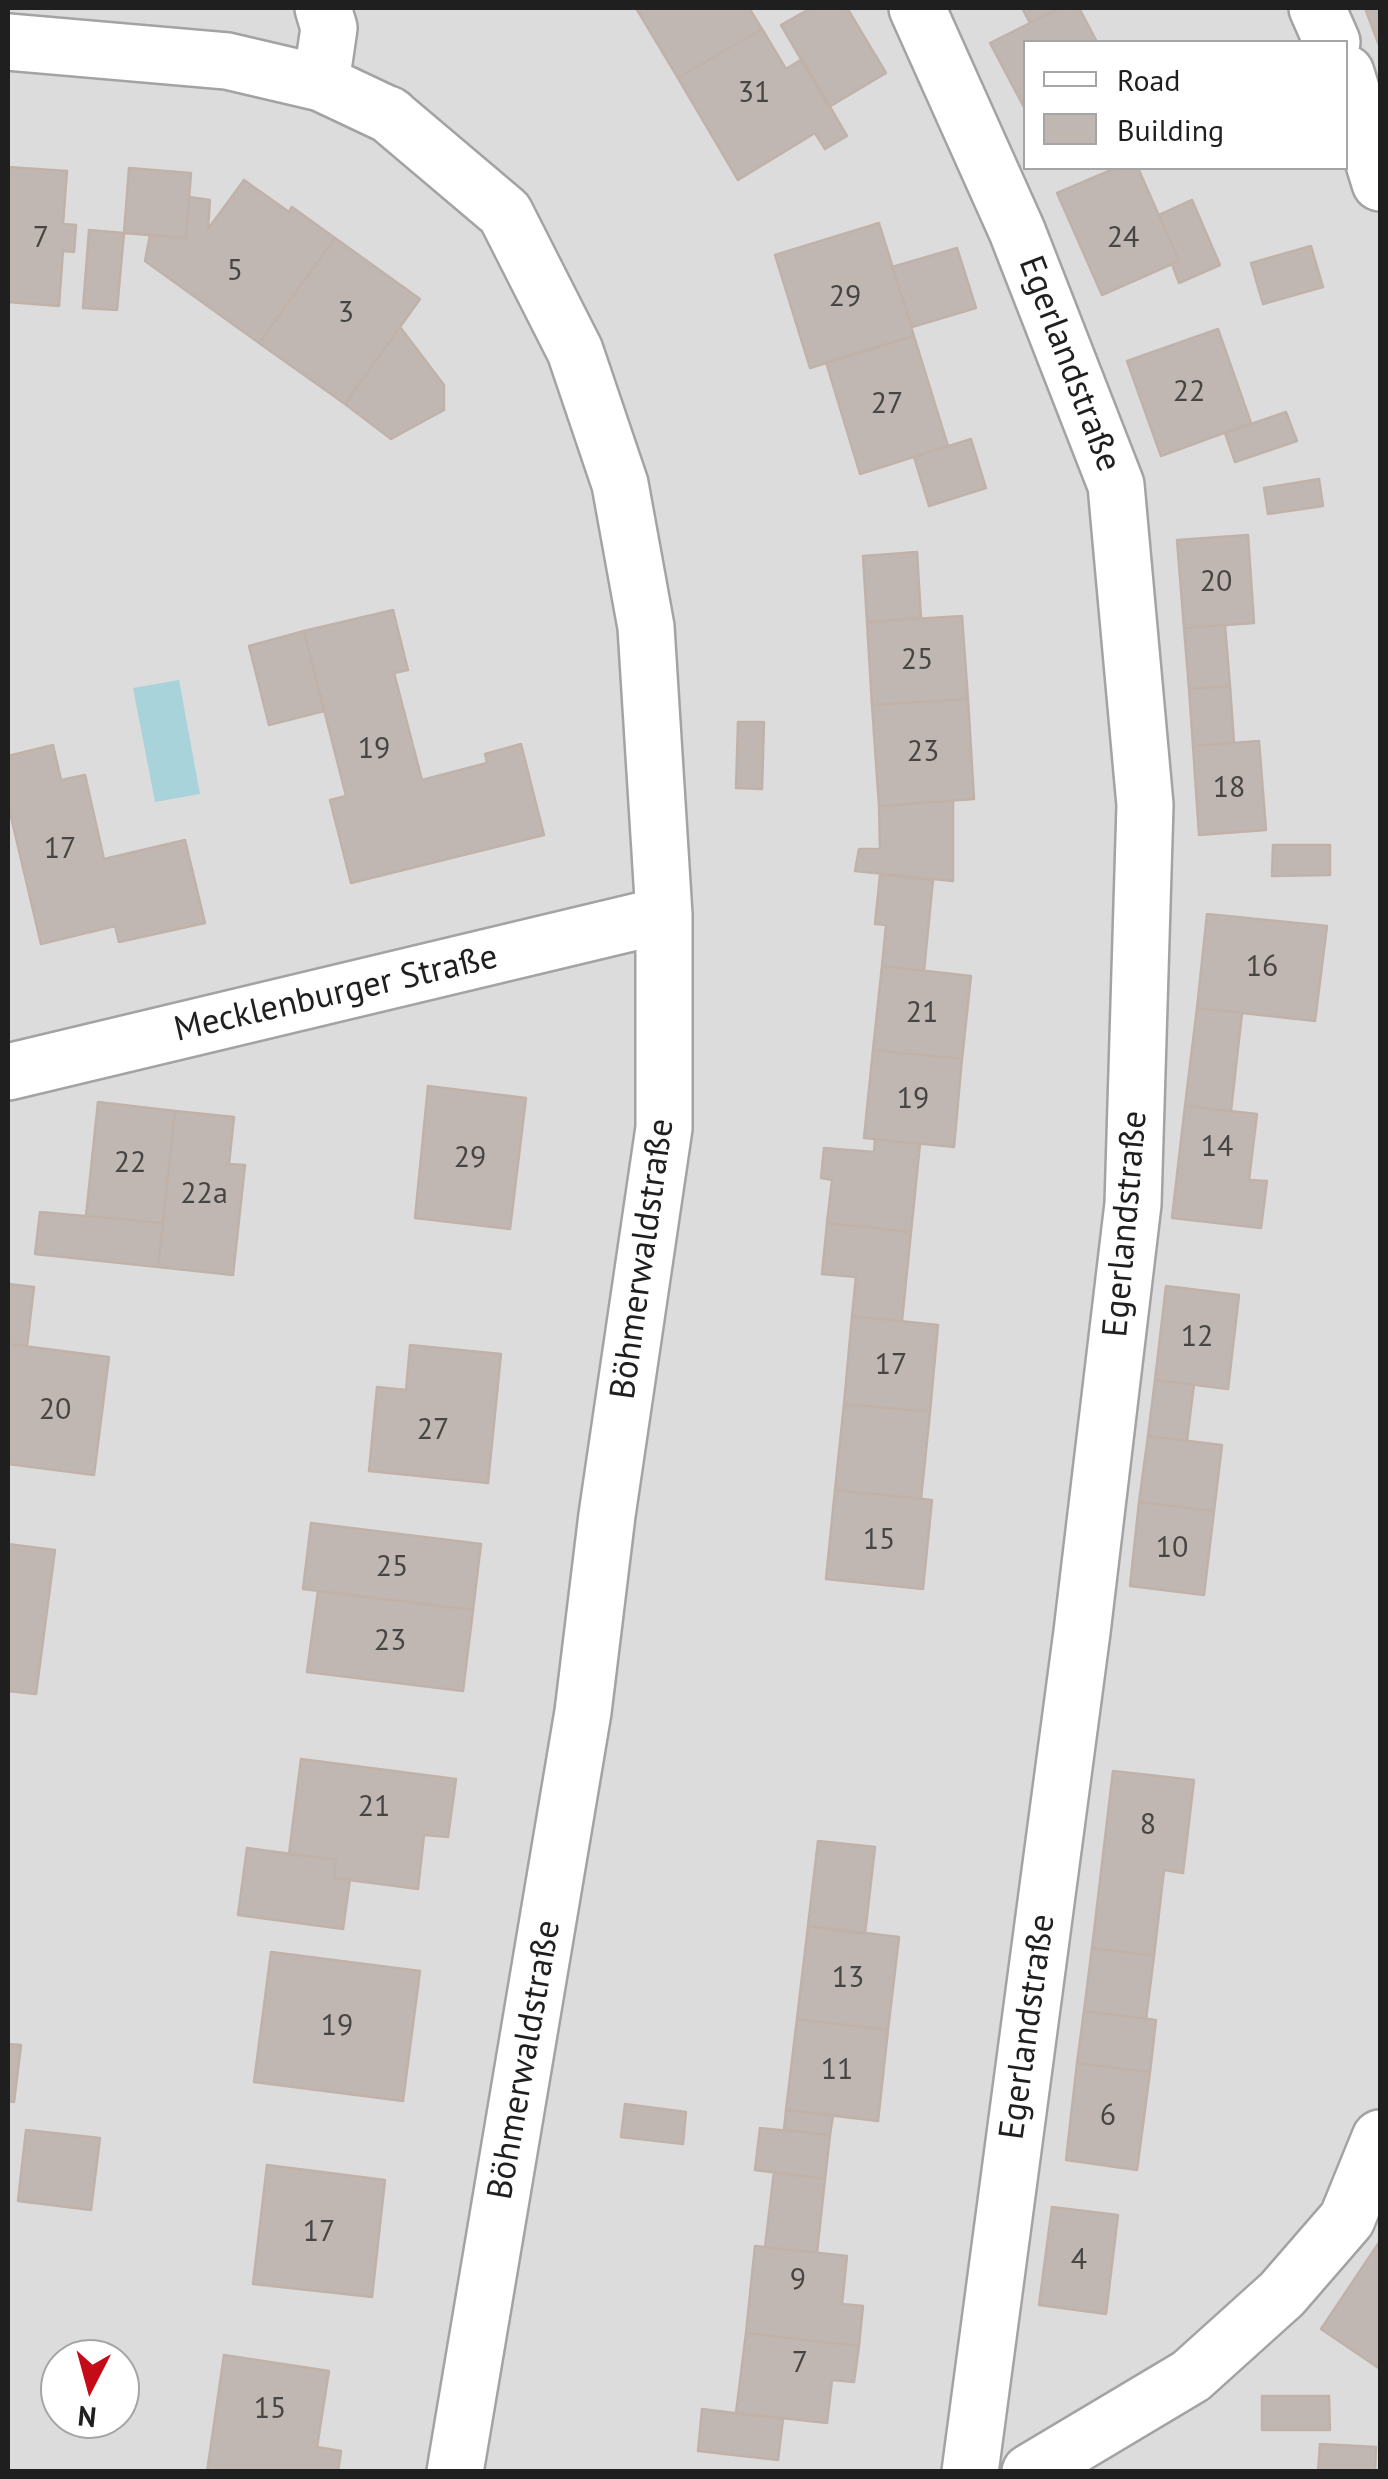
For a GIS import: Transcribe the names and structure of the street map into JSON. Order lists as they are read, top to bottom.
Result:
{
  "streets": {
    "street": ["Egerlandstraße", "Mecklenburger Straße", "Böhmerwaldstraße"]
  },
  "crossings": [
    ["Mecklenburger Straße", "Böhmerwaldstraße"]
  ],
  "house_numbers": [
    "31",
    "7",
    "24",
    "5",
    "29",
    "3",
    "22",
    "27",
    "20",
    "25",
    "19",
    "23",
    "18",
    "17",
    "16",
    "21",
    "19",
    "14",
    "29",
    "22",
    "22a",
    "12",
    "17",
    "20",
    "27",
    "15",
    "10",
    "25",
    "23",
    "21",
    "8",
    "13",
    "19",
    "11",
    "6",
    "17",
    "4",
    "9",
    "7",
    "15"
  ],
  "legend": ["Road", "Building"],
  "north": "bottom"
}
